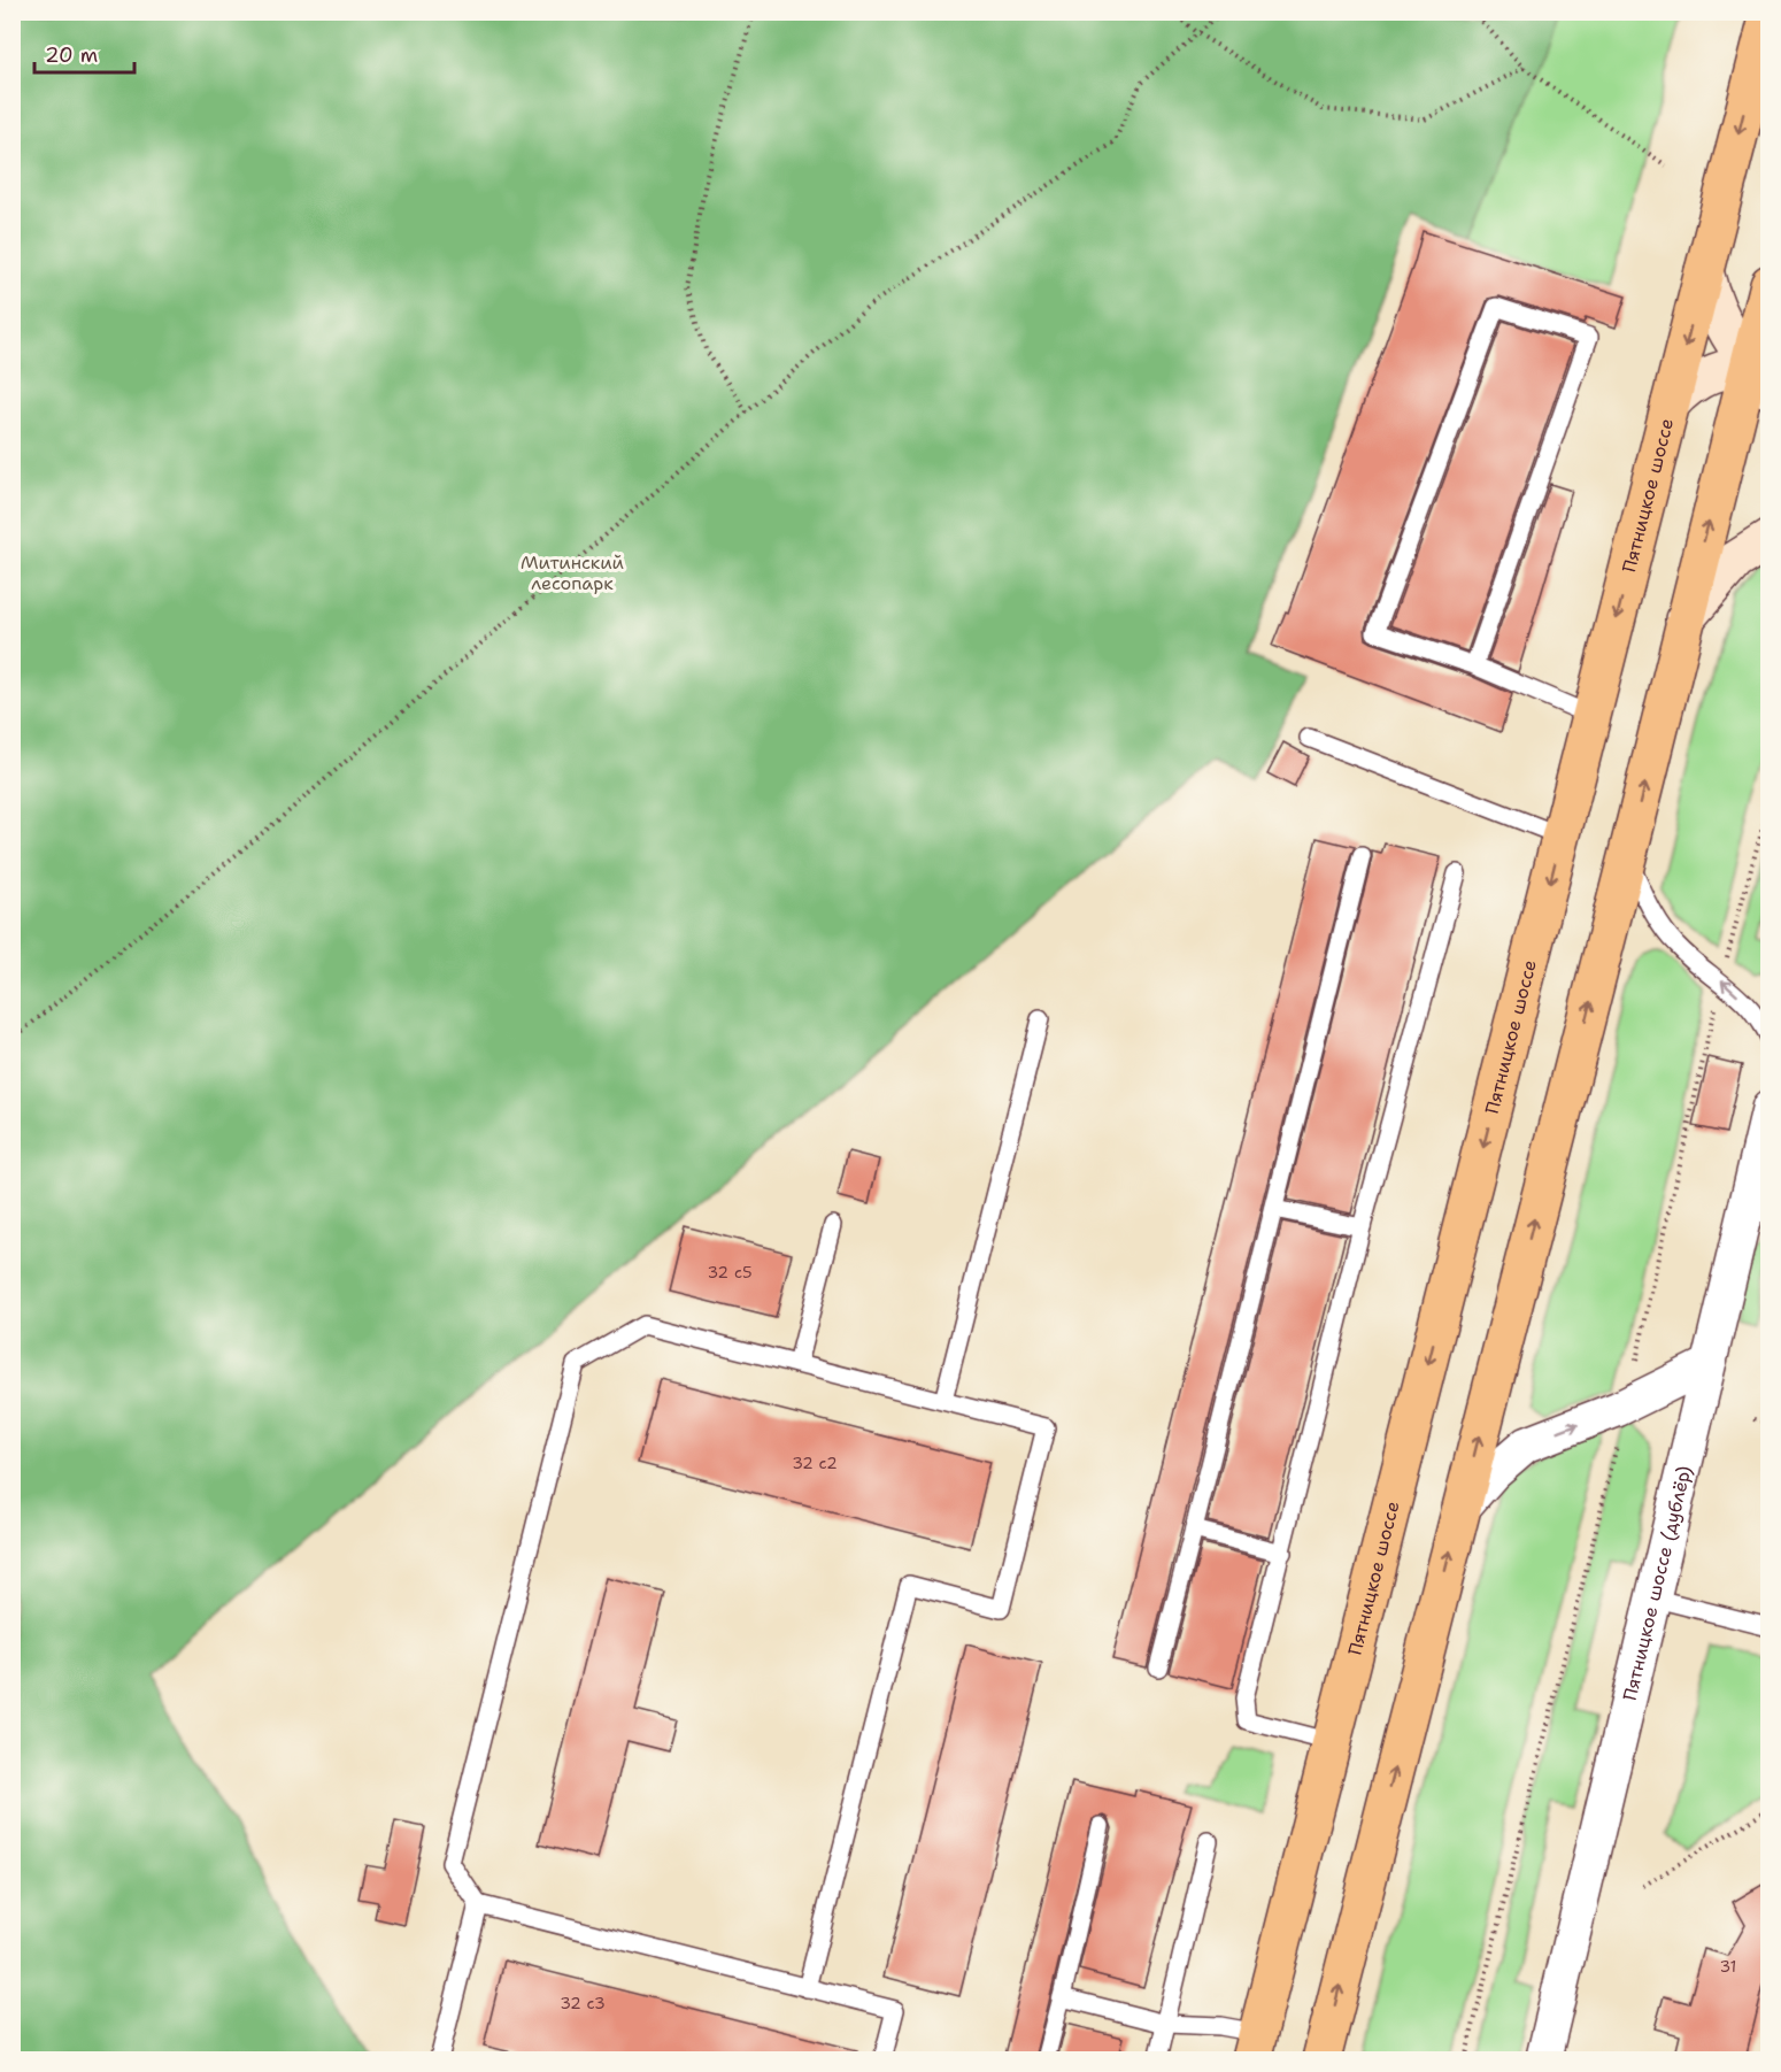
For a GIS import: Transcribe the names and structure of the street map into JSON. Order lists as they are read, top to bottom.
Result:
{
  "streets": {
    "main road": ["Пятницкое шоссе"],
    "street": ["Пятницкое шоссе (дублёр)"]
  },
  "parks": ["Митинский лесопарк"],
  "house_numbers": [
    "32 с5",
    "32 с2",
    "31",
    "32 с3"
  ],
  "scale_bar": "20 m"
}
